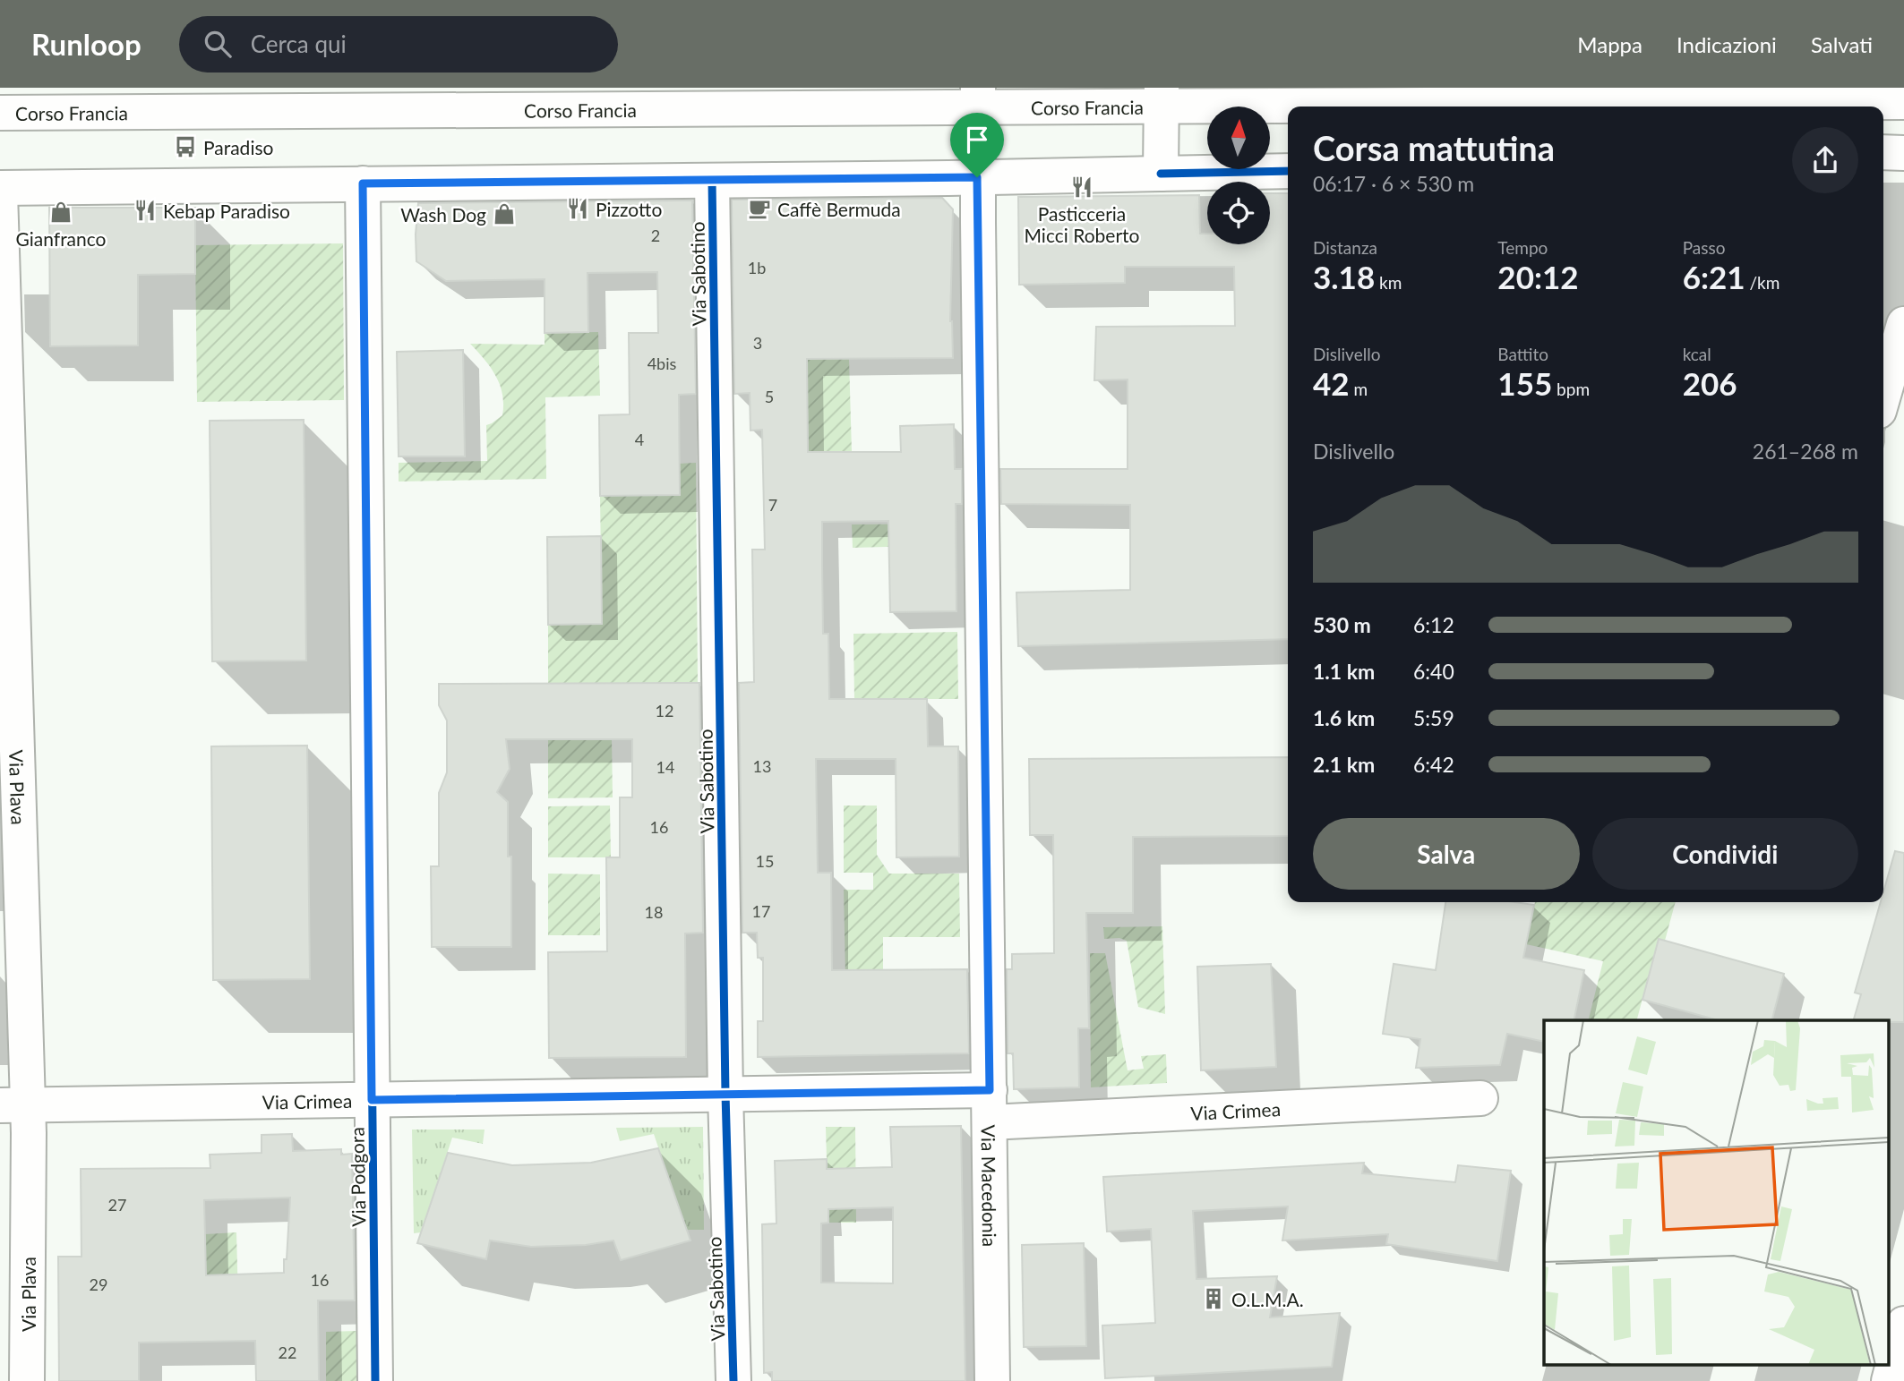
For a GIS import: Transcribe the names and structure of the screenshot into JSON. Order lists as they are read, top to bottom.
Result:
{
  "streets": {
    "street": [
      "Corso Francia",
      "Via Sabotino",
      "Via Plava",
      "Via Crimea",
      "Via Podgora",
      "Via Macedonia"
    ]
  },
  "crossings": [
    ["Corso Francia", "Via Macedonia"],
    ["Via Sabotino", "Via Crimea"],
    ["Via Plava", "Via Crimea"],
    ["Via Crimea", "Via Podgora"],
    ["Via Crimea", "Via Macedonia"]
  ],
  "places": {
    "bus stop": ["Paradiso"],
    "restaurant": ["Pasticceria Micci Roberto", "Pizzotto", "Kebap Paradiso"],
    "cafe": ["Caffè Bermuda"],
    "shop": ["Gianfranco", "Wash Dog"],
    "building": ["O.L.M.A."]
  },
  "house_numbers": [
    "2",
    "1b",
    "3",
    "4bis",
    "5",
    "4",
    "7",
    "12",
    "13",
    "14",
    "16",
    "15",
    "17",
    "18",
    "27",
    "16",
    "29",
    "22"
  ],
  "north": "top",
  "page": {
    "header": "Runloop",
    "search": "Cerca qui",
    "nav": ["Mappa", "Indicazioni", "Salvati"],
    "heading": ["Corsa mattutina", "06:17 · 6 × 530 m"],
    "stats": [
      ["Distanza", "3.18 km"],
      ["Tempo", "20:12"],
      ["Passo", "6:21 /km"],
      ["Dislivello", "42 m"],
      ["Battito", "155 bpm"],
      ["kcal", "206"]
    ],
    "chart": ["Dislivello", "261–268 m"],
    "list": [
      {
        "name": "530 m",
        "note": "6:12"
      },
      {
        "name": "1.1 km",
        "note": "6:40"
      },
      {
        "name": "1.6 km",
        "note": "5:59"
      },
      {
        "name": "2.1 km",
        "note": "6:42"
      }
    ],
    "buttons": ["Salva", "Condividi"]
  }
}
